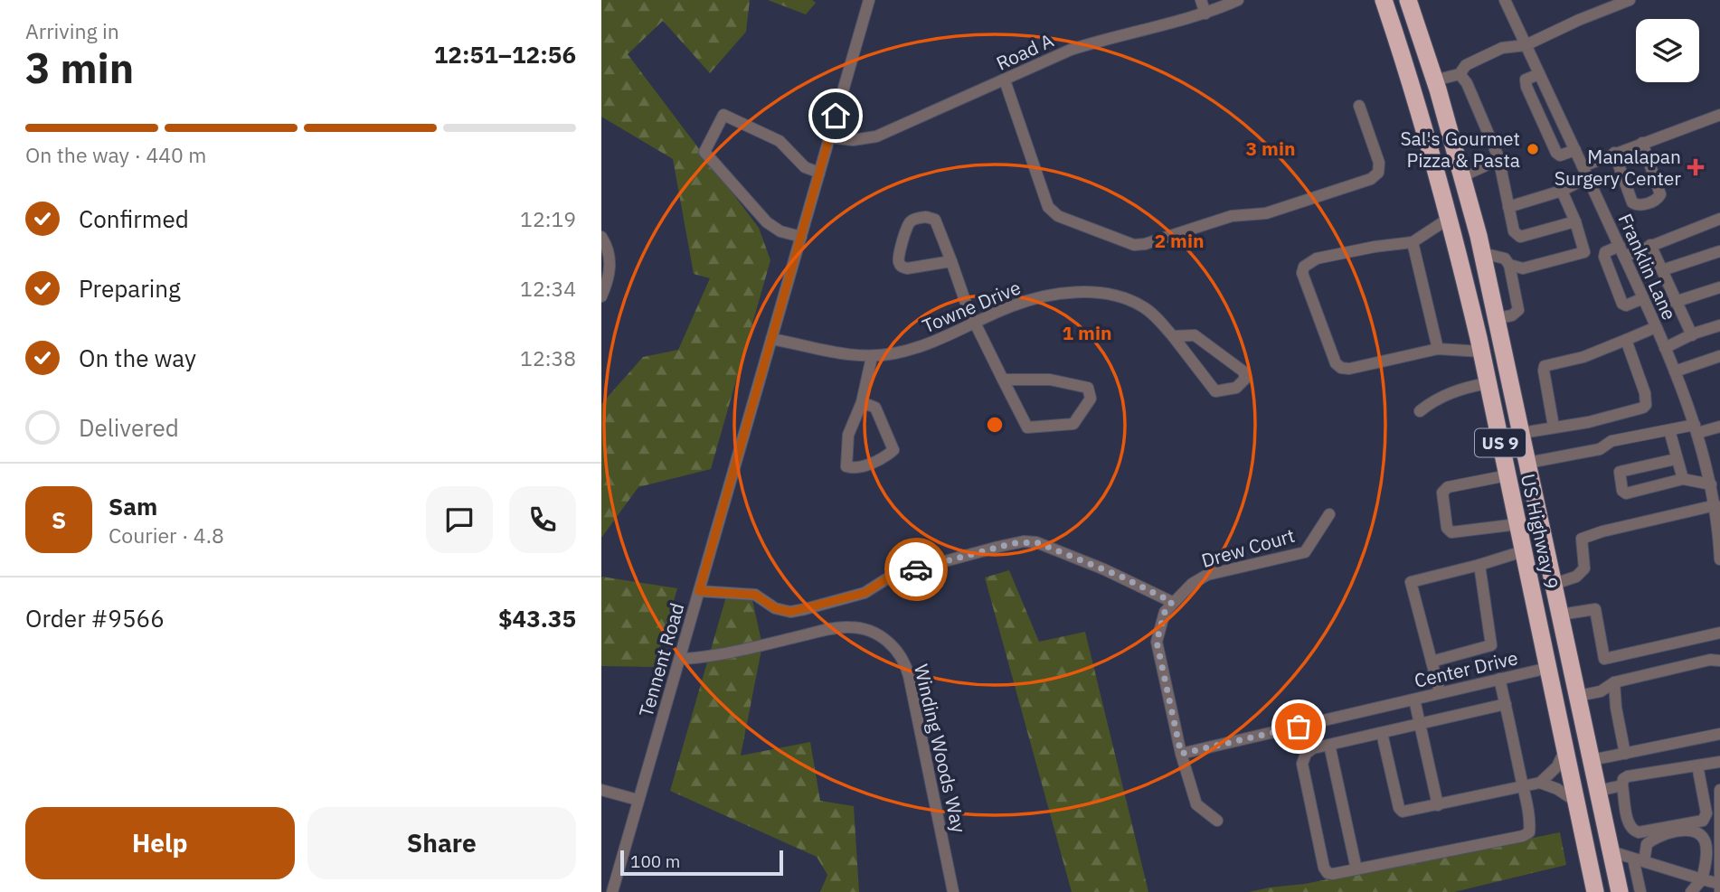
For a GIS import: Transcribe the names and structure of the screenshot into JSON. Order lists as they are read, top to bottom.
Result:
{
  "streets": {
    "highway": ["US 9", "US Highway 9"],
    "street": [
      "Road A",
      "Franklin Lane",
      "Towne Drive",
      "Drew Court",
      "Tennent Road",
      "Center Drive",
      "Winding Woods Way"
    ]
  },
  "crossings": [
    ["Road A", "Tennent Road"],
    ["Towne Drive", "Tennent Road"],
    ["US Highway 9", "Center Drive"],
    ["Drew Court", "Center Drive"],
    ["Tennent Road", "Winding Woods Way"]
  ],
  "places": {
    "other": ["Sal's Gourmet Pizza & Pasta"],
    "health": ["Manalapan Surgery Center"]
  },
  "scale_bar": "100 m",
  "page": {
    "heading": ["3 min", "Arriving in", "12:51–12:56"],
    "panel": [
      "Sam",
      "Courier · 4.8",
      "Order #9566",
      "$43.35"
    ],
    "bar": "On the way · 440 m",
    "list": [
      ["Confirmed", "12:19"],
      ["Preparing", "12:34"],
      ["On the way", "12:38"],
      "Delivered"
    ],
    "round": "S",
    "buttons": ["Help", "Share"],
    "scale": "100 m"
  },
  "rings": ["3 min", "2 min", "1 min"]
}
